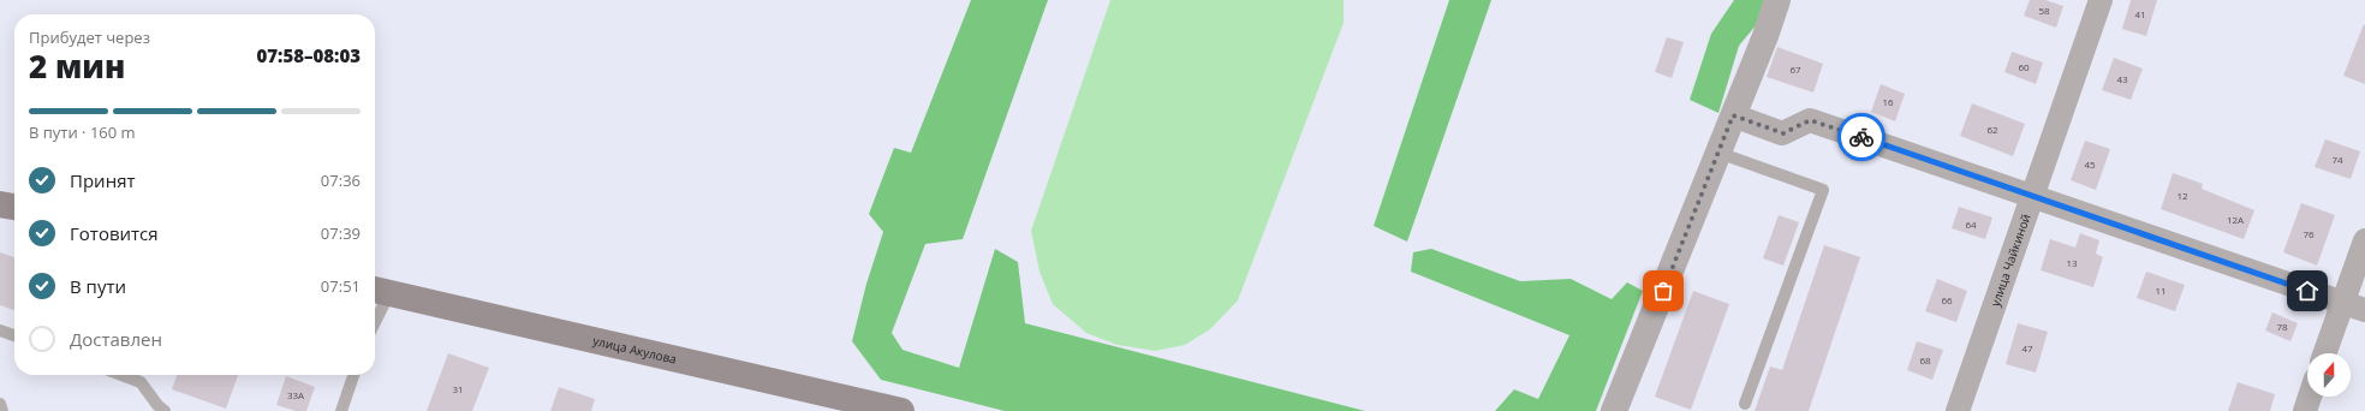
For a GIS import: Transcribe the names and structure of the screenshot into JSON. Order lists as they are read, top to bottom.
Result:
{
  "streets": {
    "main road": ["улица Акулова"],
    "street": ["улица Чайкиной"]
  },
  "house_numbers": [
    "58",
    "41",
    "60",
    "67",
    "43",
    "16",
    "62",
    "74",
    "45",
    "12",
    "12А",
    "64",
    "76",
    "13",
    "11",
    "66",
    "78",
    "47",
    "68",
    "31",
    "33А"
  ],
  "north": "top",
  "page": {
    "heading": ["2 мин", "Прибудет через", "07:58–08:03"],
    "bar": "В пути · 160 m",
    "list": [
      ["Принят", "07:36"],
      ["Готовится", "07:39"],
      ["В пути", "07:51"],
      "Доставлен"
    ]
  }
}
